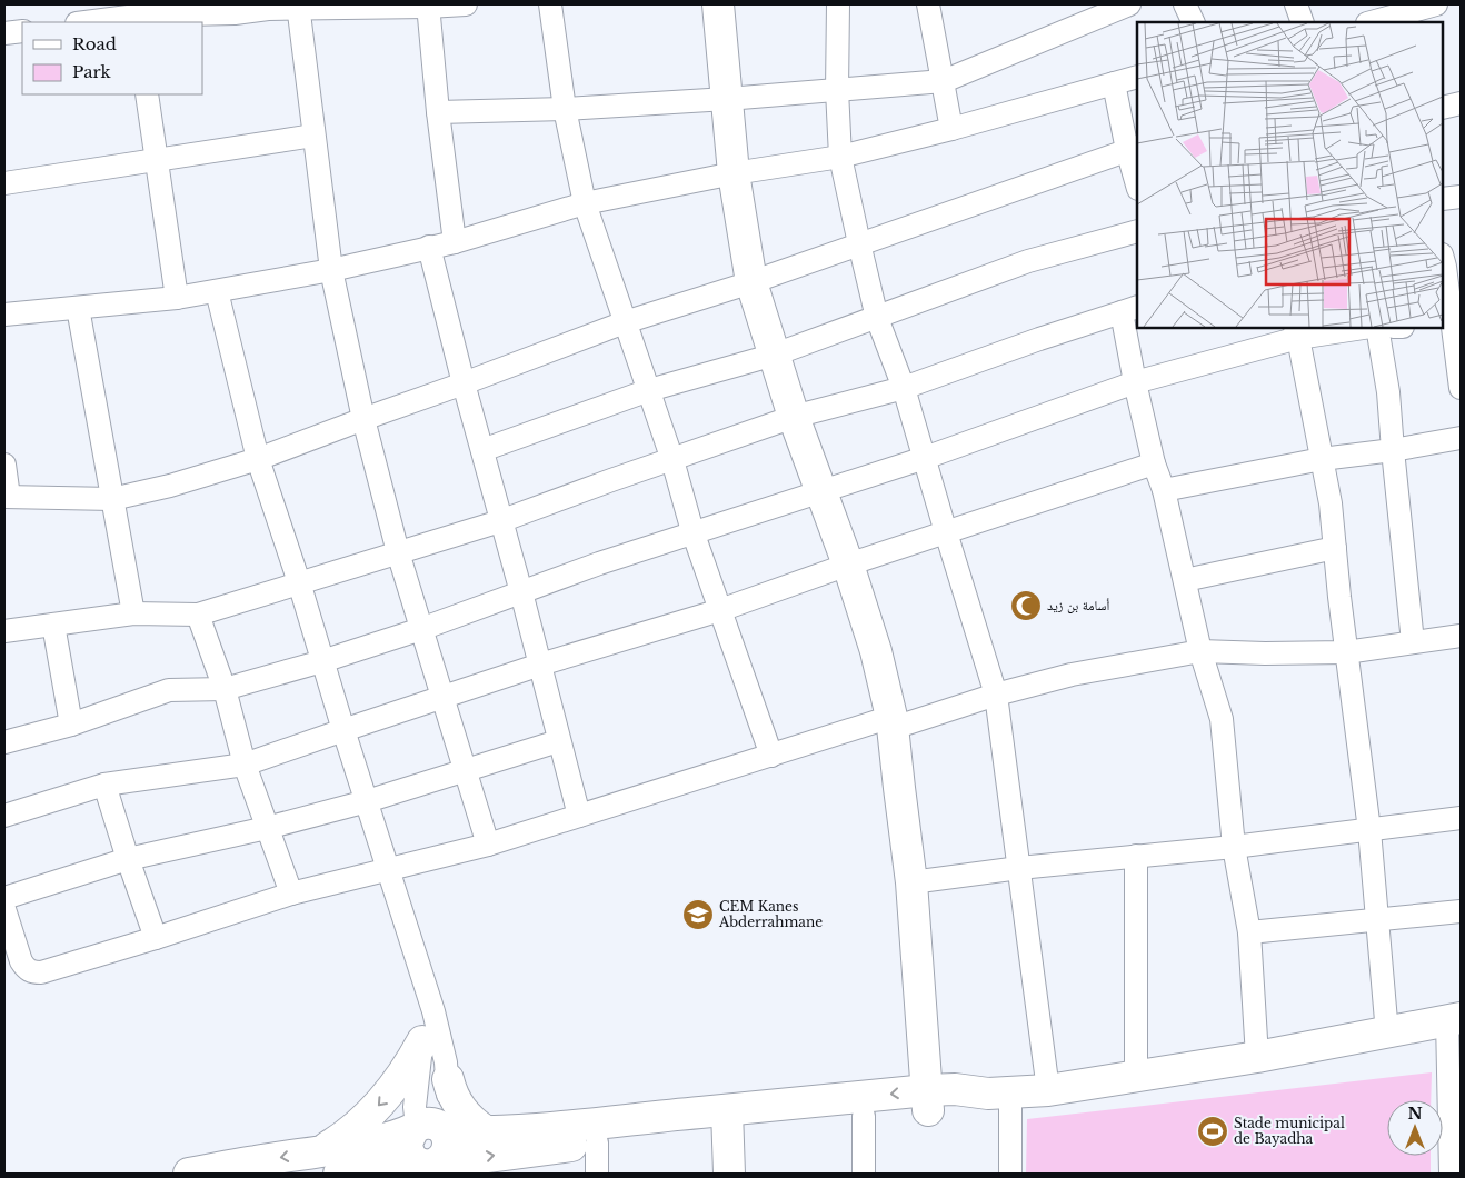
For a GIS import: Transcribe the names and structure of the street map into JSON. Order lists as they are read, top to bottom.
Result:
{
  "places": {
    "mosque": ["أسامة بن زيد"],
    "school or university": ["CEM Kanes Abderrahmane"],
    "sports": ["Stade municipal de Bayadha"]
  },
  "legend": ["Road", "Park"],
  "north": "top"
}
